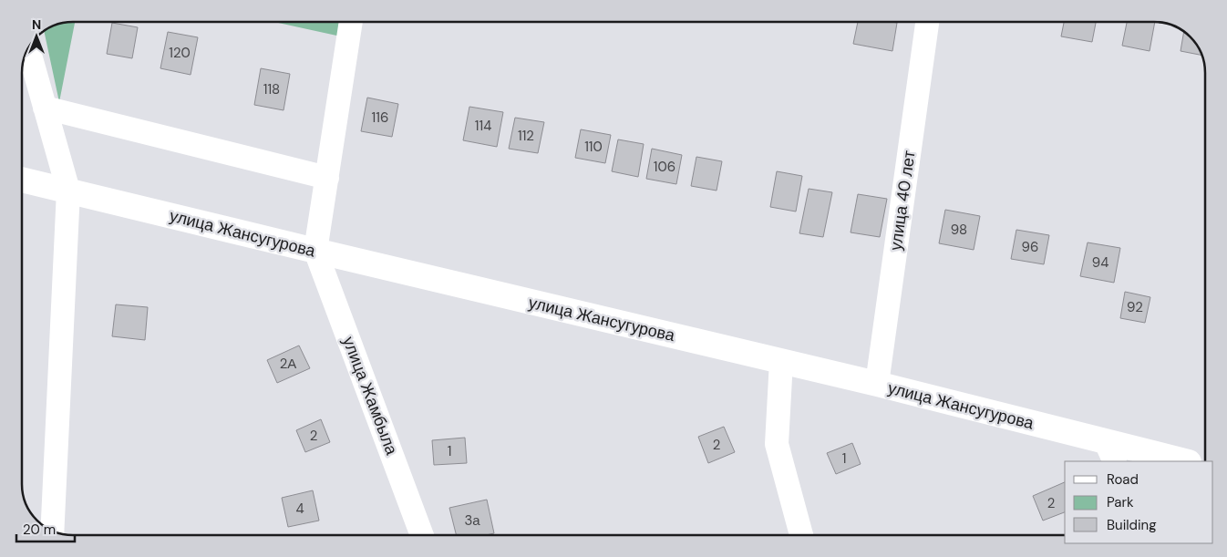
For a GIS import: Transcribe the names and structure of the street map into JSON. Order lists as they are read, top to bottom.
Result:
{
  "streets": {
    "main road": ["улица Жансугурова"],
    "street": ["улица 40 лет", "улица Жамбыла"]
  },
  "crossings": [
    ["улица 40 лет", "улица Жансугурова"],
    ["улица Жансугурова", "улица Жамбыла"]
  ],
  "house_numbers": [
    "120",
    "118",
    "116",
    "114",
    "112",
    "110",
    "106",
    "98",
    "96",
    "94",
    "92",
    "2А",
    "2",
    "2",
    "1",
    "1",
    "2",
    "4",
    "3а"
  ],
  "legend": ["Road", "Park", "Building"],
  "scale_bar": "20 m",
  "north": "top"
}
